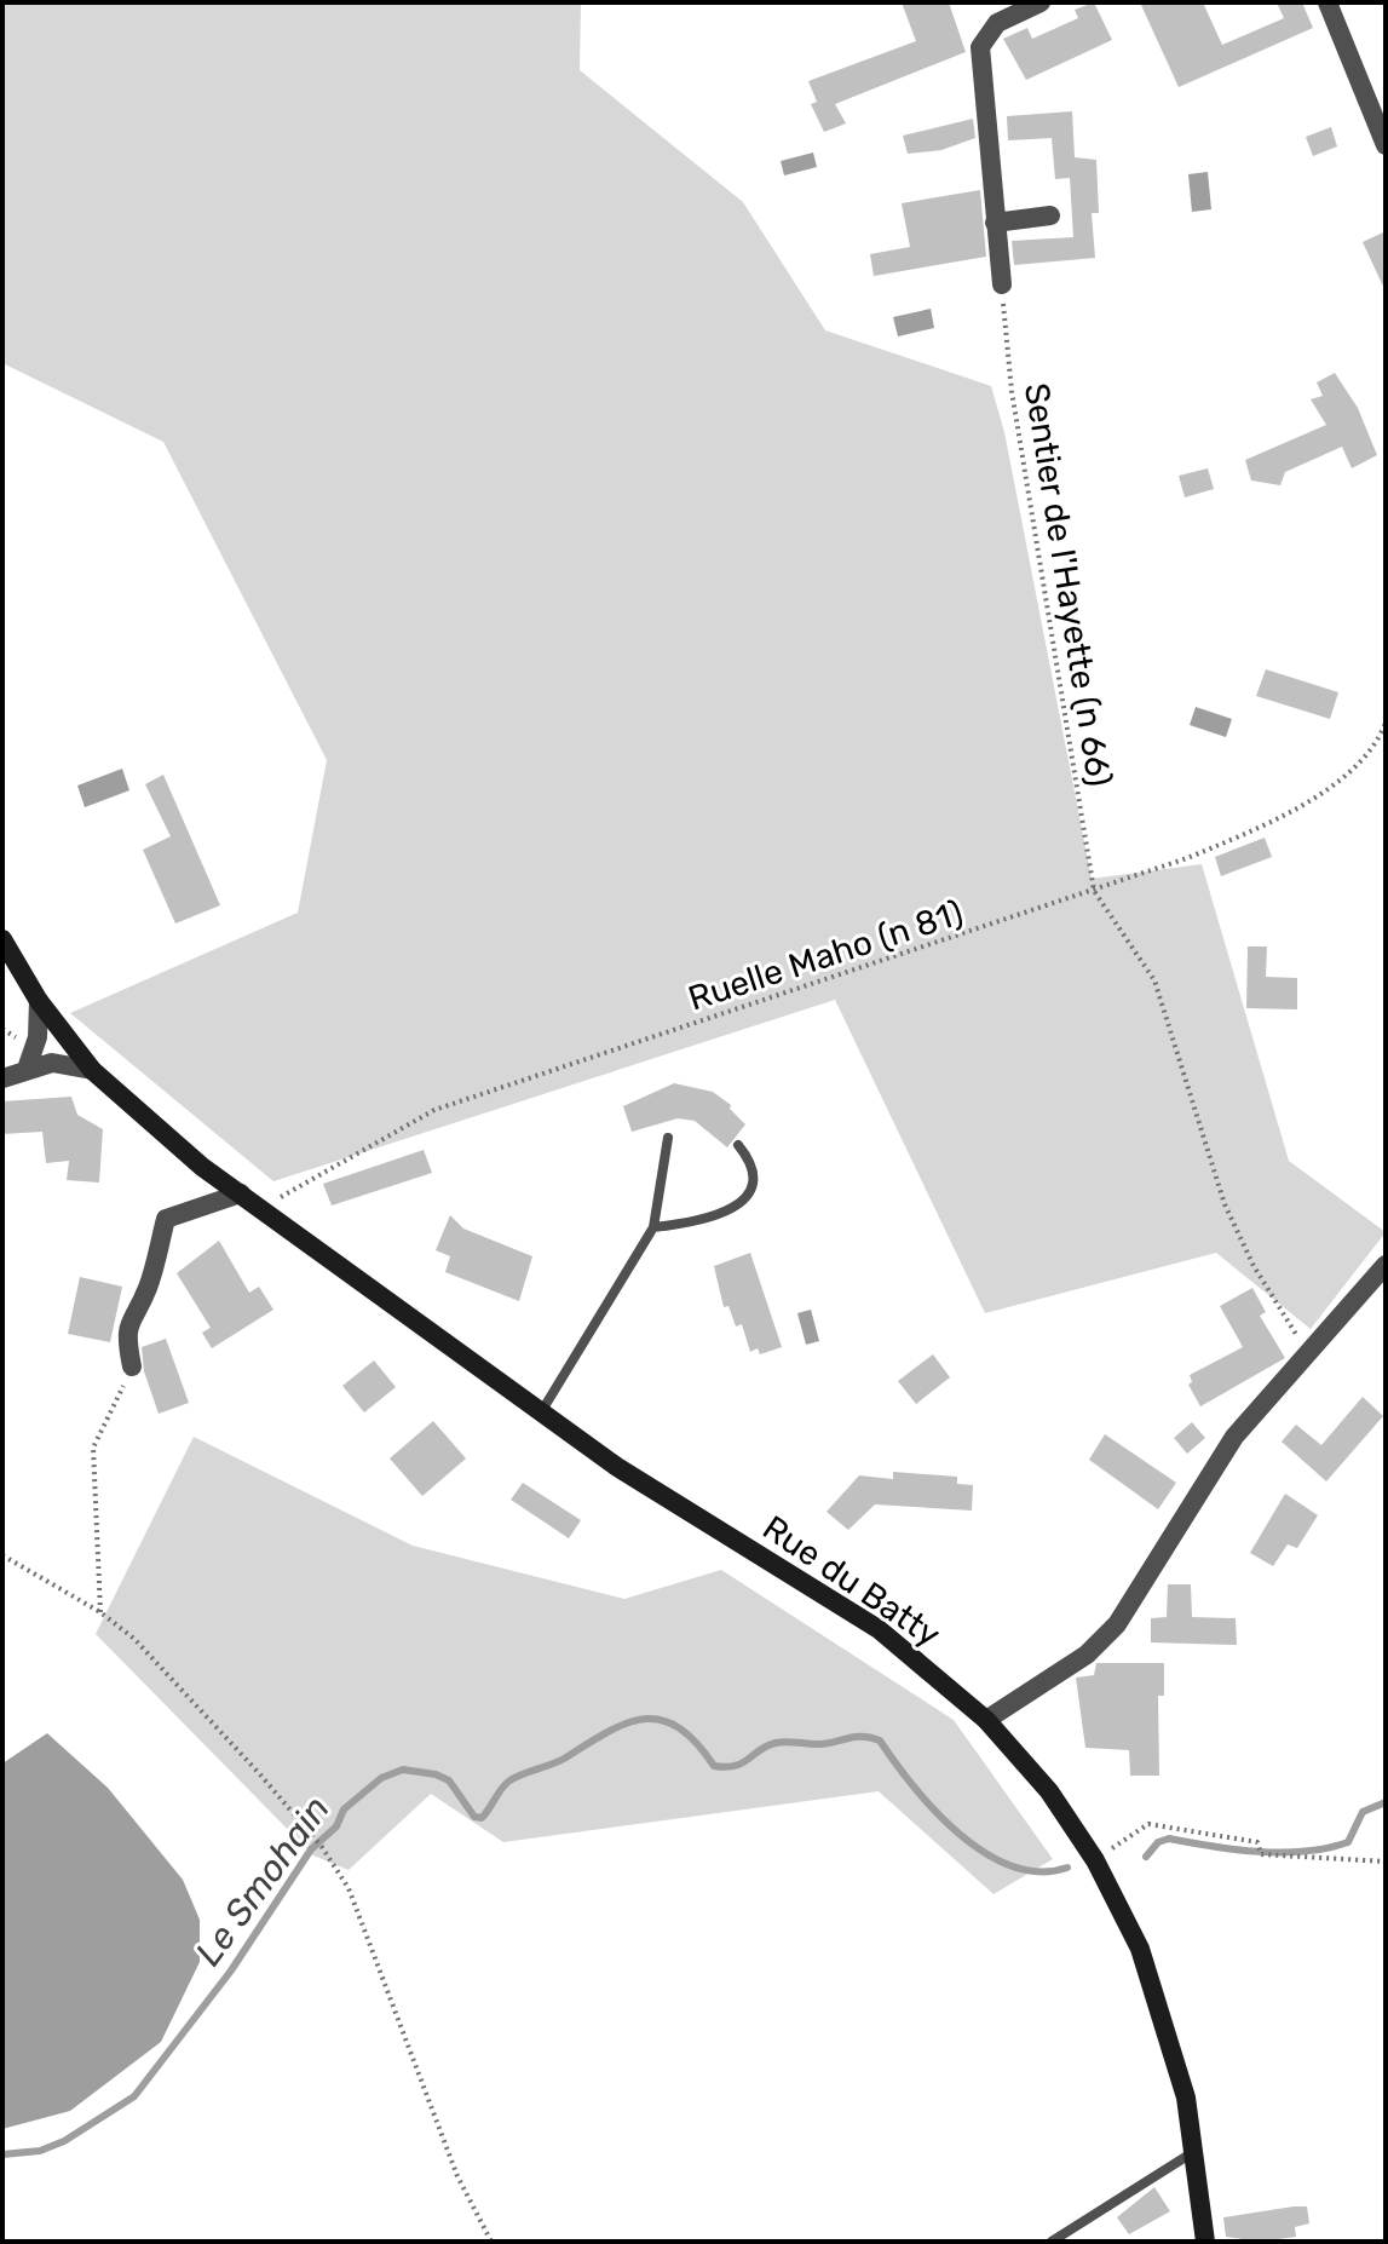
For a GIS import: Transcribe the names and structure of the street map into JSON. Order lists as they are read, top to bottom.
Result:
{
  "streets": {
    "main road": ["Rue du Batty"],
    "path": ["Sentier de l'Hayette (n 66)", "Ruelle Maho (n 81)"]
  },
  "crossings": [
    ["Sentier de l'Hayette (n 66)", "Ruelle Maho (n 81)"],
    ["Ruelle Maho (n 81)", "Rue du Batty"]
  ],
  "water": ["Le Smohain"]
}
